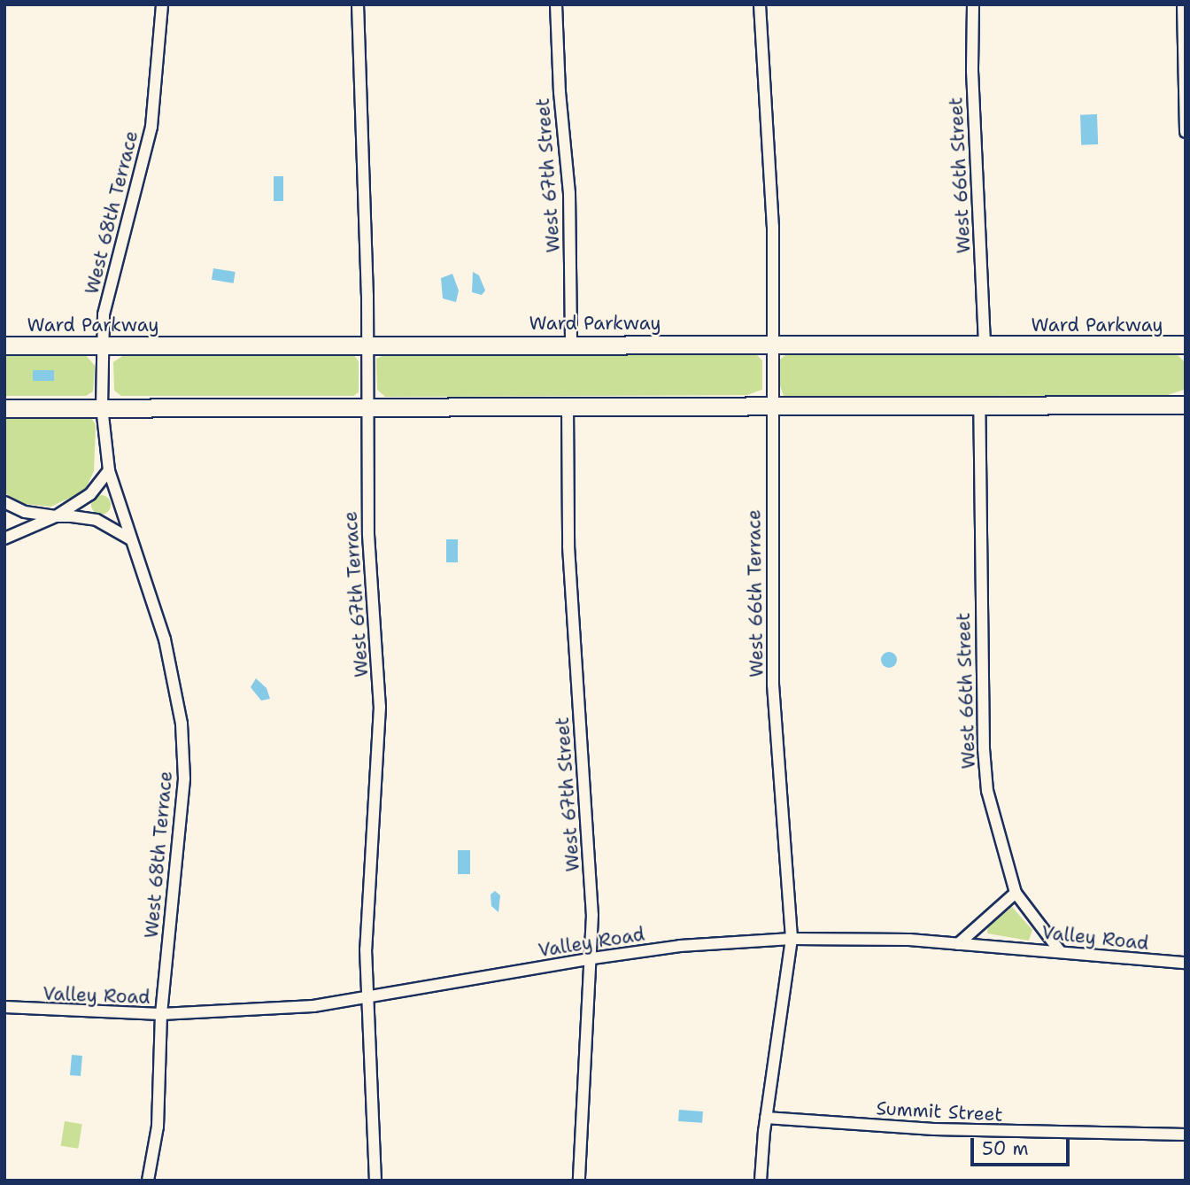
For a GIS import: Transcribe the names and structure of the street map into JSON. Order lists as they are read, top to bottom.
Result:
{
  "streets": {
    "main road": ["Ward Parkway"],
    "street": [
      "West 67th Street",
      "West 66th Street",
      "West 68th Terrace",
      "West 66th Terrace",
      "West 67th Terrace",
      "Valley Road",
      "Summit Street"
    ]
  },
  "crossings": [
    ["West 67th Street", "Ward Parkway"],
    ["West 67th Street", "Valley Road"],
    ["West 66th Street", "Ward Parkway"],
    ["West 68th Terrace", "Ward Parkway"],
    ["West 68th Terrace", "Valley Road"],
    ["Ward Parkway", "West 66th Terrace"],
    ["Ward Parkway", "West 67th Terrace"],
    ["West 66th Terrace", "Valley Road"],
    ["West 66th Terrace", "Summit Street"],
    ["West 67th Terrace", "Valley Road"]
  ],
  "scale_bar": "50 m"
}
